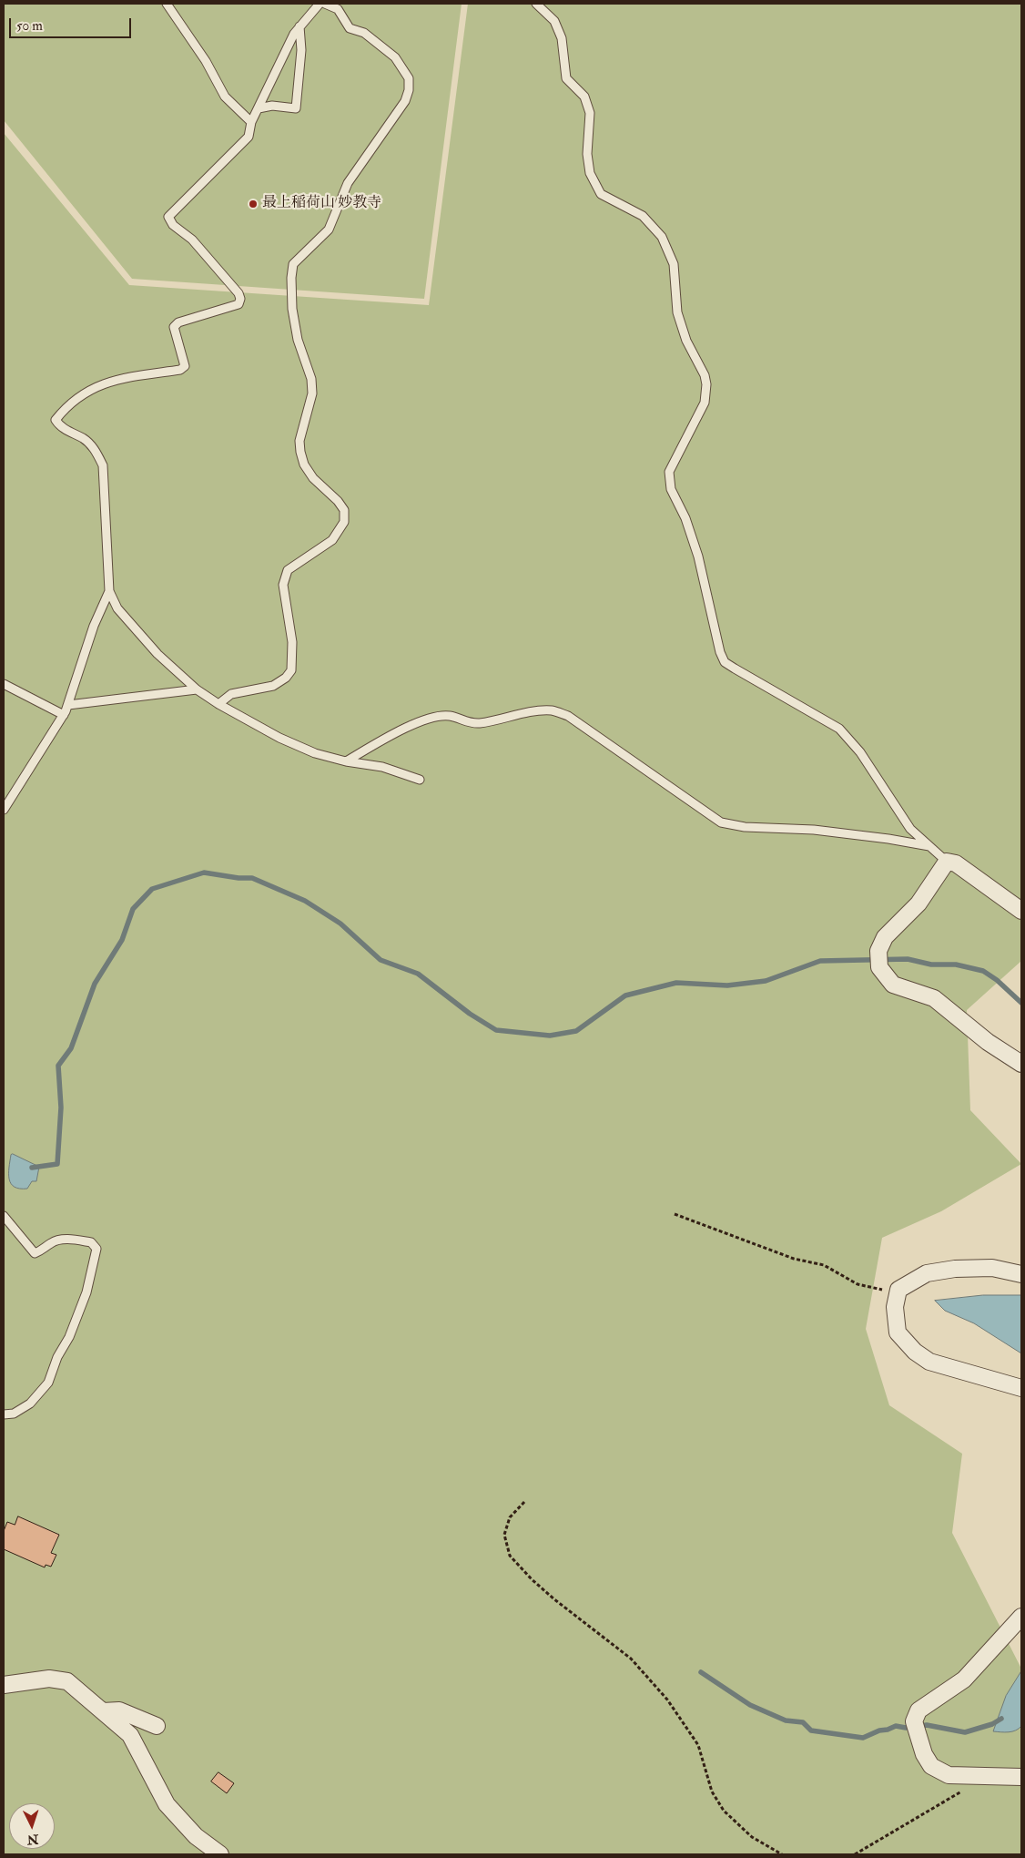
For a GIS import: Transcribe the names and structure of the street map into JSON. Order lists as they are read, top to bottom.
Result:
{
  "places": ["最上稲荷山 妙教寺"],
  "scale_bar": "50 m",
  "north": "bottom"
}
